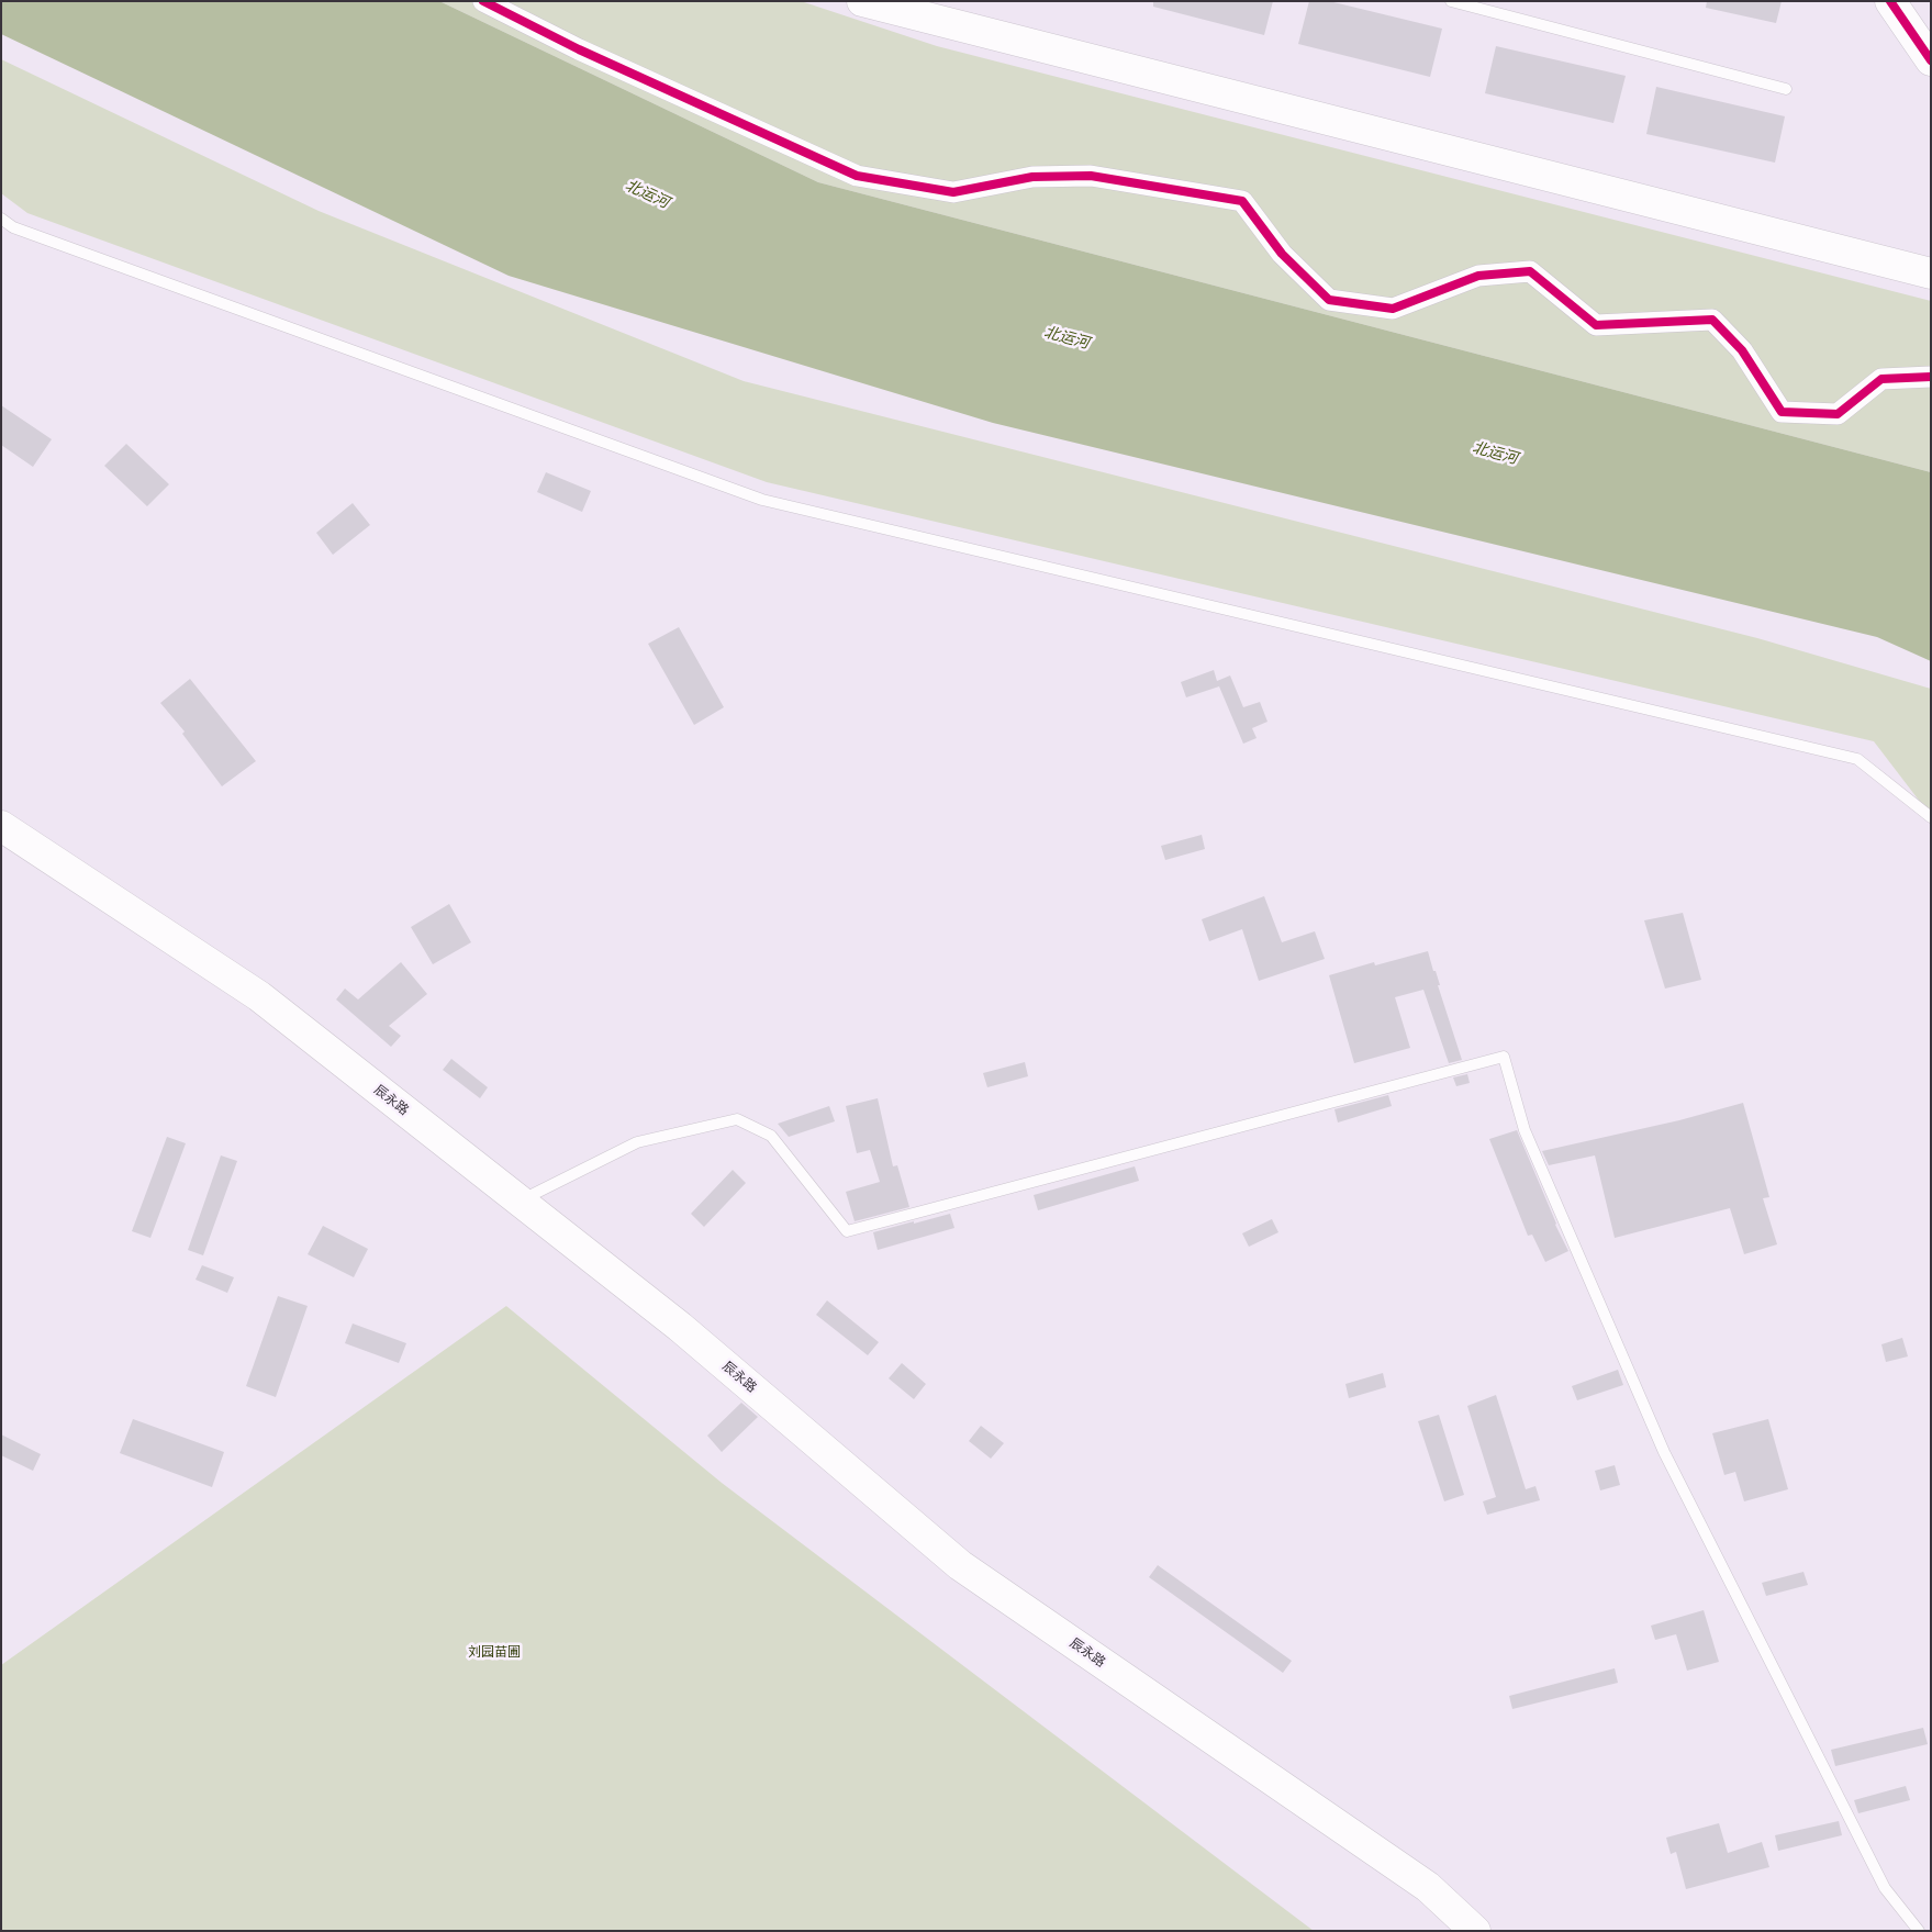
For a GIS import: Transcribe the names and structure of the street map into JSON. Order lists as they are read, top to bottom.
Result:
{
  "streets": {
    "main road": ["辰永路"]
  },
  "water": ["北运河"],
  "parks": ["刘园苗圃"]
}
